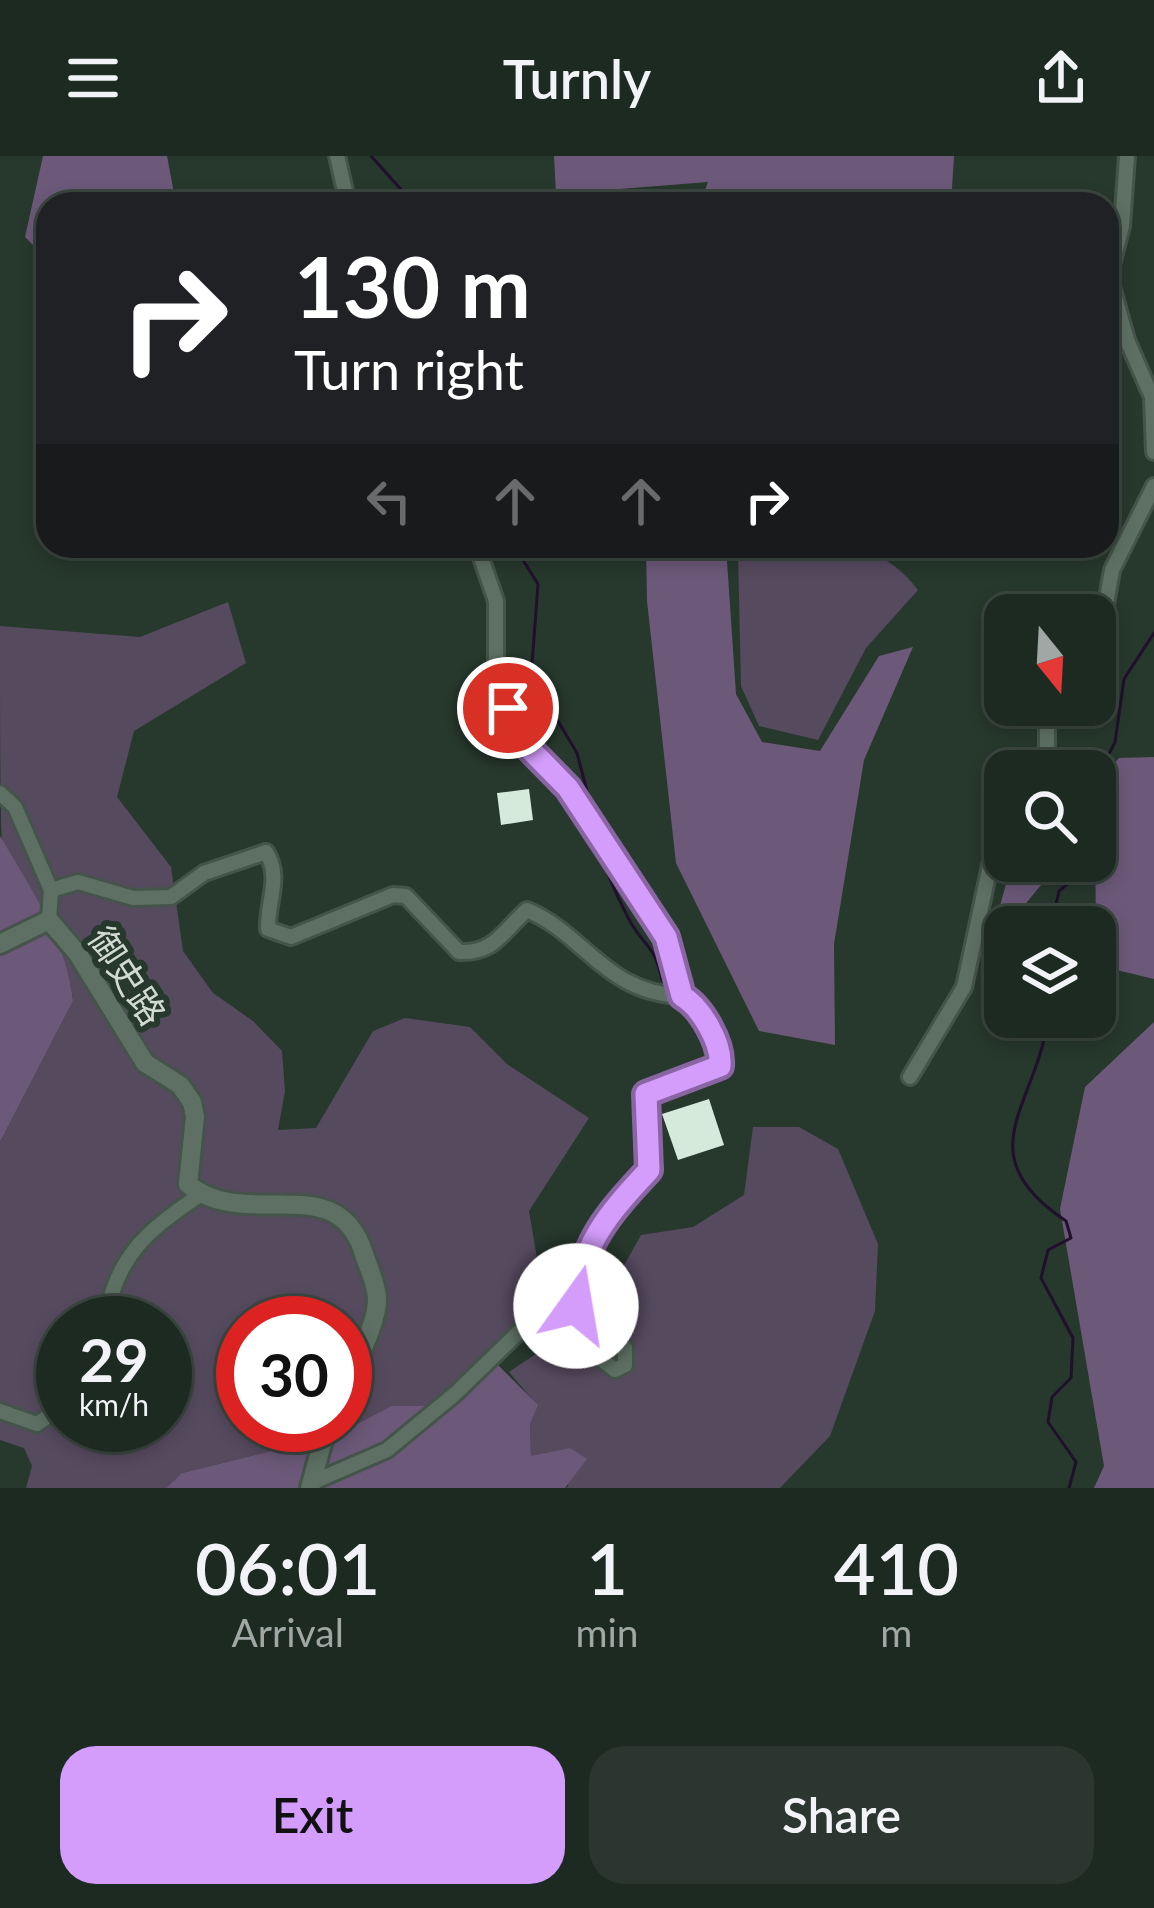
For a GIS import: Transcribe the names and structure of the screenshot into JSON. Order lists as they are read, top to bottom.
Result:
{
  "streets": {
    "street": ["御史路"]
  },
  "north": "bottom",
  "page": {
    "header": "Turnly",
    "turn": ["130 m", "Turn right"],
    "speed": "29 km/h",
    "limit": "30",
    "eta": [
      "06:01",
      "Arrival",
      "1",
      "min",
      "410",
      "m"
    ],
    "buttons": ["Exit", "Share"]
  }
}
